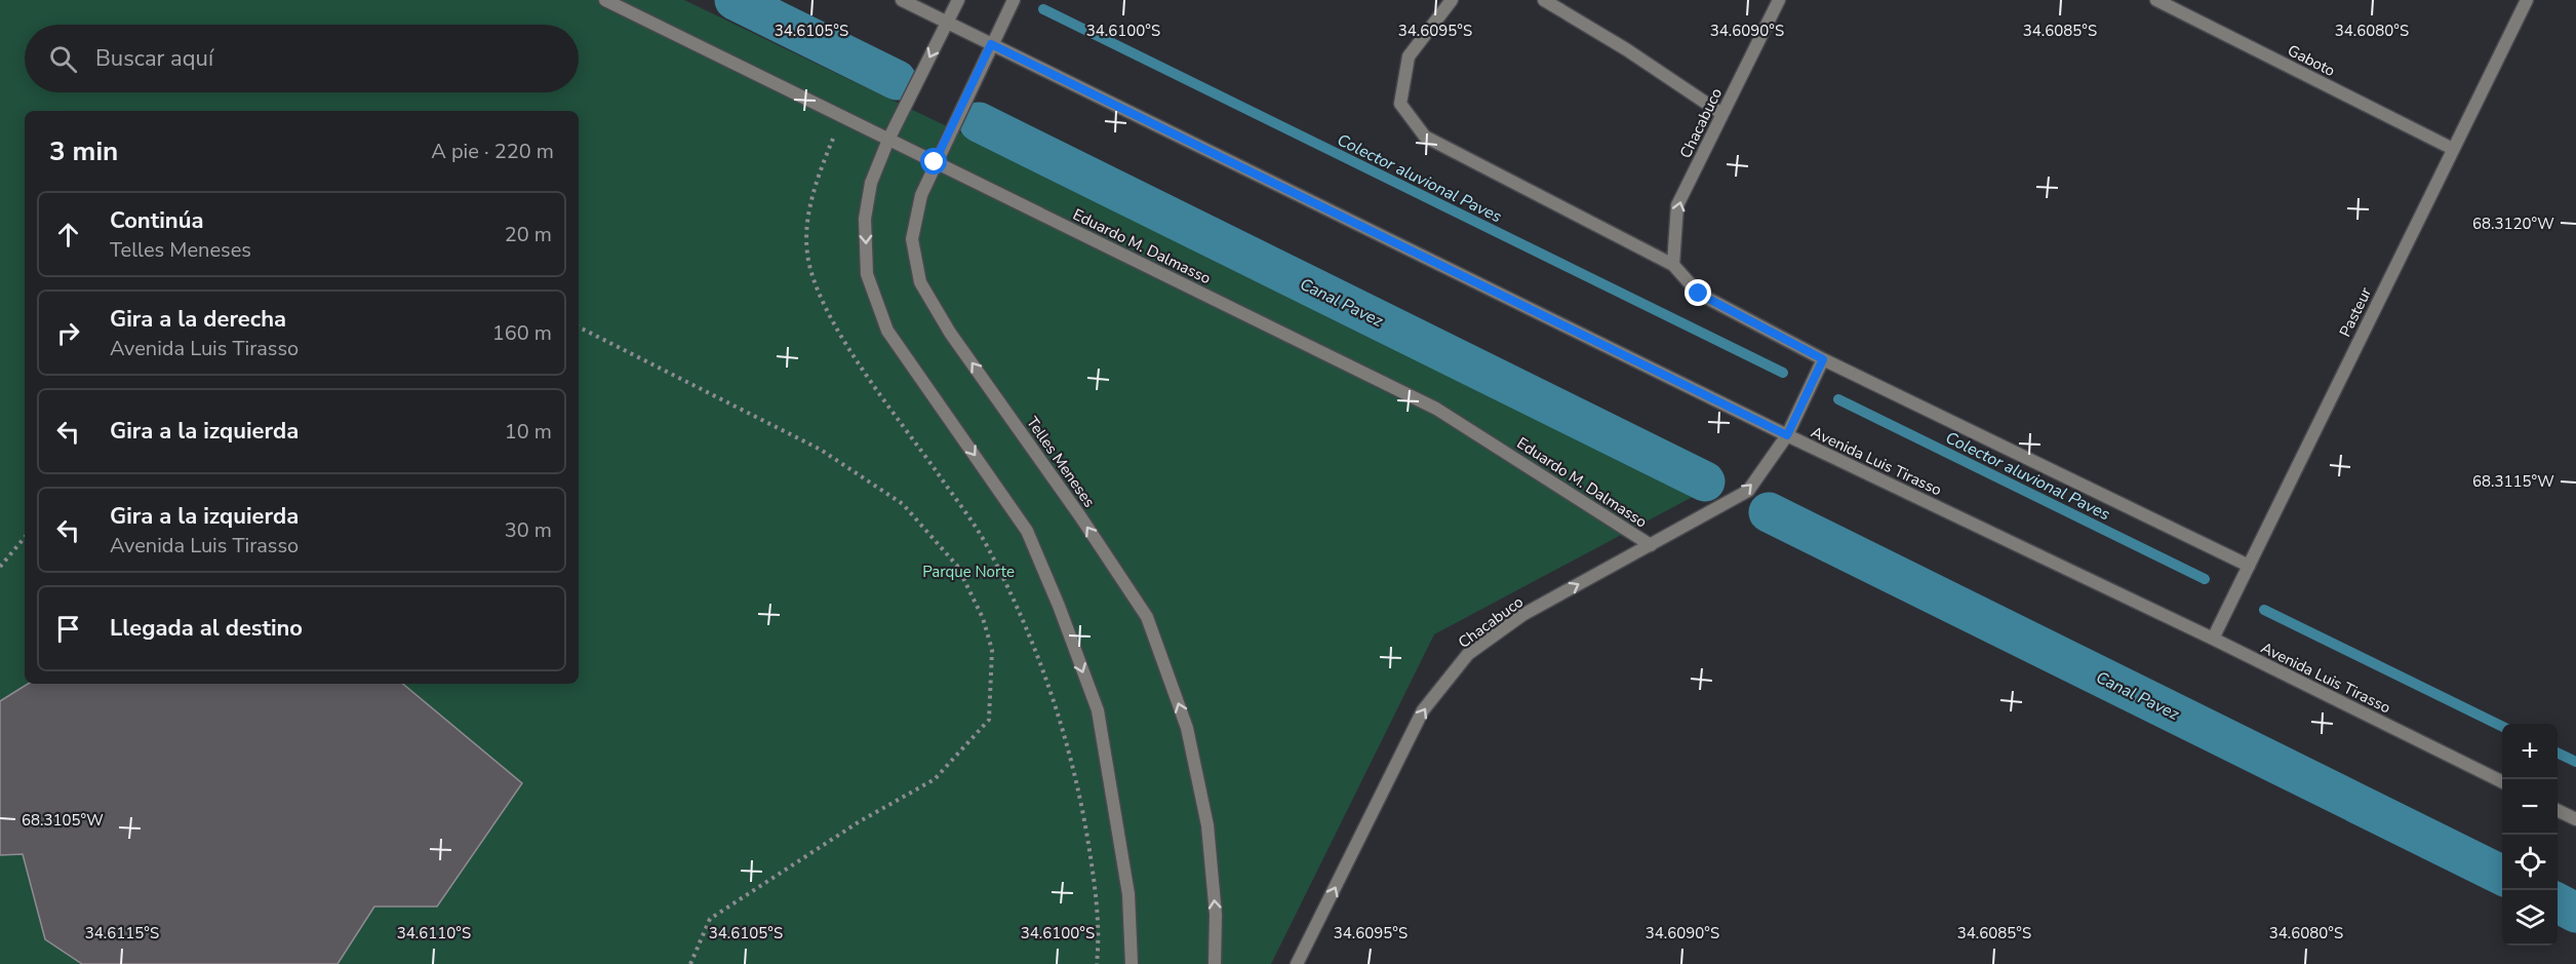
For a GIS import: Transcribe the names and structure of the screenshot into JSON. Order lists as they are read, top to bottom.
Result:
{
  "streets": {
    "street": [
      "Gaboto",
      "Chacabuco",
      "Eduardo M. Dalmasso",
      "Pasteur",
      "Avenida Luis Tirasso",
      "Telles Meneses"
    ]
  },
  "crossings": [
    ["Gaboto", "Pasteur"],
    ["Chacabuco", "Eduardo M. Dalmasso"],
    ["Chacabuco", "Avenida Luis Tirasso"],
    ["Eduardo M. Dalmasso", "Telles Meneses"],
    ["Pasteur", "Avenida Luis Tirasso"],
    ["Avenida Luis Tirasso", "Telles Meneses"]
  ],
  "one_way": ["Chacabuco"],
  "water": ["Colector aluvional Paves", "Canal Pavez"],
  "parks": ["Parque Norte"],
  "page": {
    "search": "Buscar aquí",
    "heading": ["3 min", "A pie · 220 m"],
    "list": [
      ["Continúa", "Telles Meneses", "20 m"],
      ["Gira a la derecha", "Avenida Luis Tirasso", "160 m"],
      ["Gira a la izquierda", "10 m"],
      ["Gira a la izquierda", "Avenida Luis Tirasso", "30 m"],
      "Llegada al destino"
    ],
    "map_buttons": ["+", "−"]
  },
  "coordinates": [
    "34.6105°S",
    "34.6100°S",
    "34.6095°S",
    "34.6090°S",
    "34.6085°S",
    "34.6080°S",
    "68.3120°W",
    "68.3115°W",
    "68.3105°W",
    "34.6115°S",
    "34.6110°S"
  ]
}
